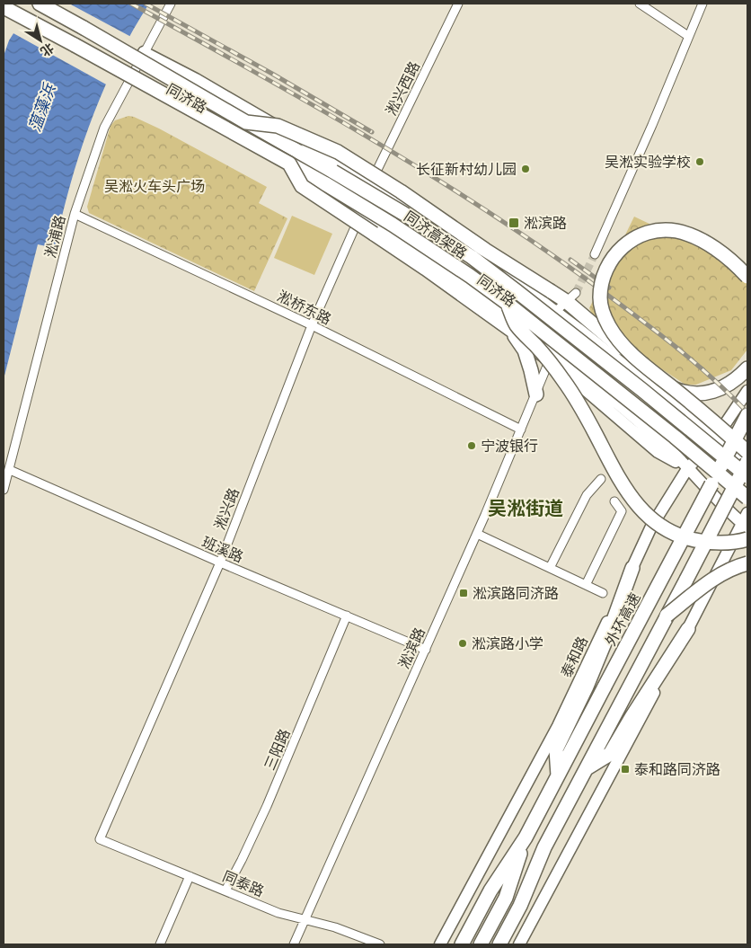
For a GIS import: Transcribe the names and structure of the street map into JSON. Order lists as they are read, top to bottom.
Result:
{
  "streets": {
    "highway": ["同济高架路", "外环高速"],
    "main road": ["同济路", "泰和路"],
    "street": [
      "淞兴西路",
      "淞浦路",
      "淞桥东路",
      "淞兴路",
      "班溪路",
      "淞滨路",
      "三阳路",
      "同泰路"
    ]
  },
  "crossings": [
    ["淞兴西路", "同济路"],
    ["淞兴西路", "淞兴路"],
    ["同济路", "淞浦路"],
    ["同济路", "淞兴路"],
    ["同济路", "外环高速"],
    ["同济路", "淞滨路"],
    ["同济路", "泰和路"],
    ["淞浦路", "淞桥东路"],
    ["淞浦路", "班溪路"],
    ["淞桥东路", "淞兴路"],
    ["淞桥东路", "淞滨路"],
    ["淞兴路", "班溪路"],
    ["淞兴路", "同泰路"],
    ["班溪路", "淞滨路"],
    ["班溪路", "三阳路"],
    ["淞滨路", "同泰路"],
    ["三阳路", "同泰路"]
  ],
  "districts": ["吴淞街道"],
  "water": ["蕰藻浜"],
  "parks": ["吴淞火车头广场"],
  "places": {
    "other": [
      "吴淞实验学校",
      "长征新村幼儿园",
      "宁波银行",
      "淞滨路小学"
    ],
    "transit": ["淞滨路", "淞滨路同济路", "泰和路同济路"]
  },
  "north": "bottom right"
}
